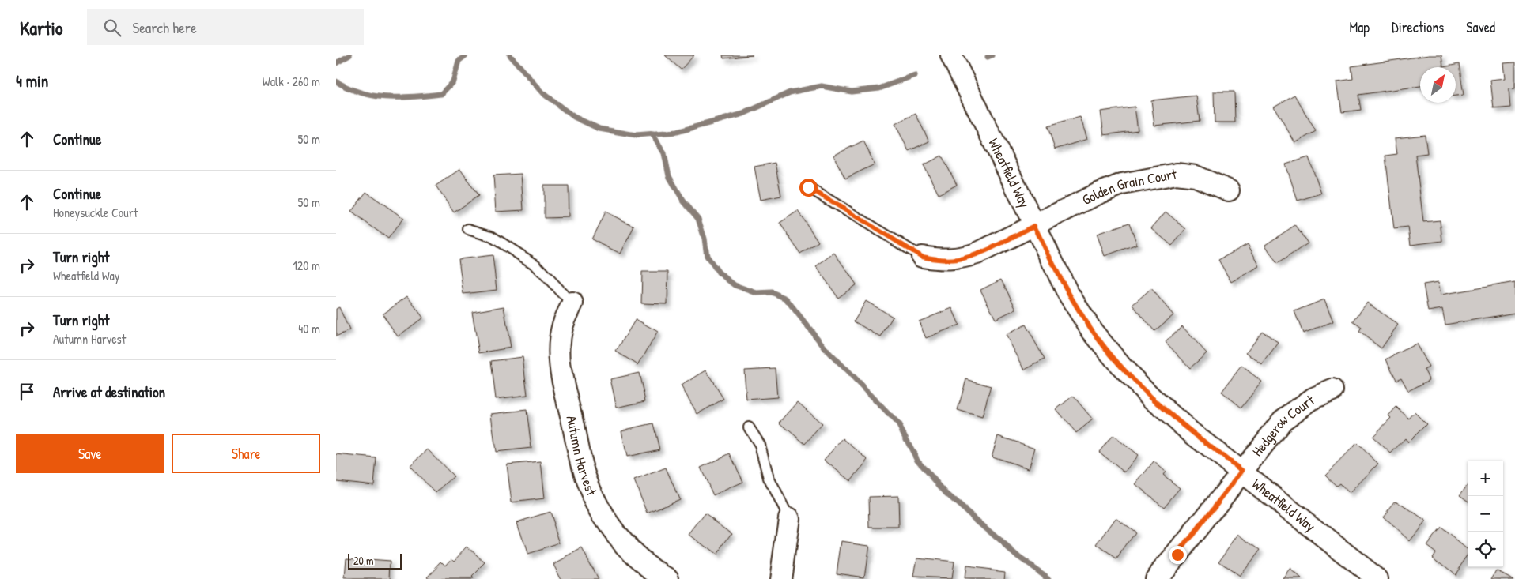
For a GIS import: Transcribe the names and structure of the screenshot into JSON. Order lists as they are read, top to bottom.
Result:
{
  "streets": {
    "street": [
      "Wheatfield Way",
      "Golden Grain Court",
      "Hedgerow Court",
      "Autumn Harvest"
    ]
  },
  "crossings": [
    ["Wheatfield Way", "Golden Grain Court"],
    ["Wheatfield Way", "Hedgerow Court"]
  ],
  "scale_bar": "20 m",
  "north": "top right",
  "page": {
    "header": "Kartio",
    "search": "Search here",
    "nav": ["Map", "Directions", "Saved"],
    "heading": ["4 min", "Walk · 260 m"],
    "list": [
      ["Continue", "50 m"],
      ["Continue", "Honeysuckle Court", "50 m"],
      ["Turn right", "Wheatfield Way", "120 m"],
      ["Turn right", "Autumn Harvest", "40 m"],
      "Arrive at destination"
    ],
    "buttons": ["Save", "Share"],
    "map_buttons": ["+", "−"],
    "scale": "20 m"
  }
}
